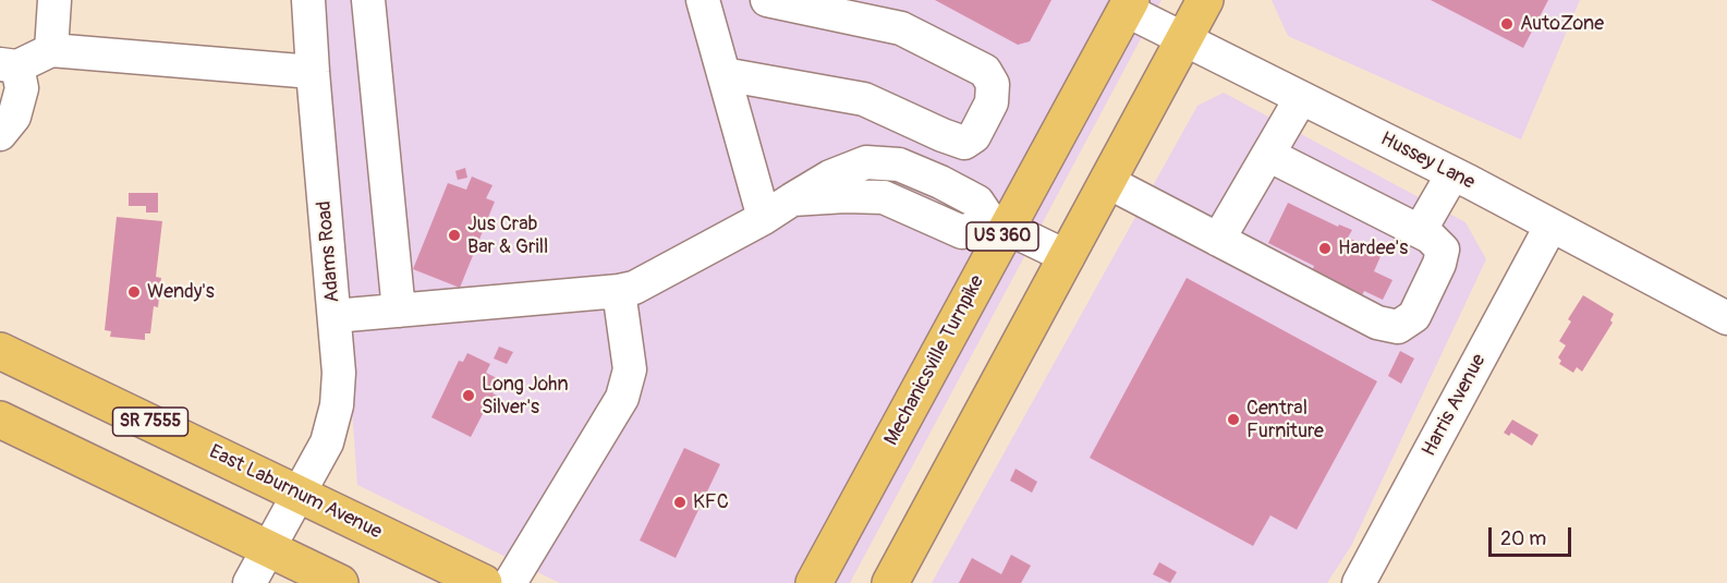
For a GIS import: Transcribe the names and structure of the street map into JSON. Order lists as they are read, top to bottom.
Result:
{
  "streets": {
    "main road": [
      "US 360",
      "Mechanicsville Turnpike",
      "SR 7555",
      "East Laburnum Avenue"
    ],
    "street": ["Hussey Lane", "Adams Road", "Harris Avenue"]
  },
  "crossings": [
    ["Hussey Lane", "US 360"],
    ["Hussey Lane", "Mechanicsville Turnpike"],
    ["Hussey Lane", "Harris Avenue"],
    ["Adams Road", "East Laburnum Avenue"]
  ],
  "places": [
    "AutoZone",
    "Jus Crab Bar & Grill",
    "Hardee's",
    "Wendy's",
    "Long John Silver's",
    "Central Furniture",
    "KFC"
  ],
  "scale_bar": "20 m"
}
